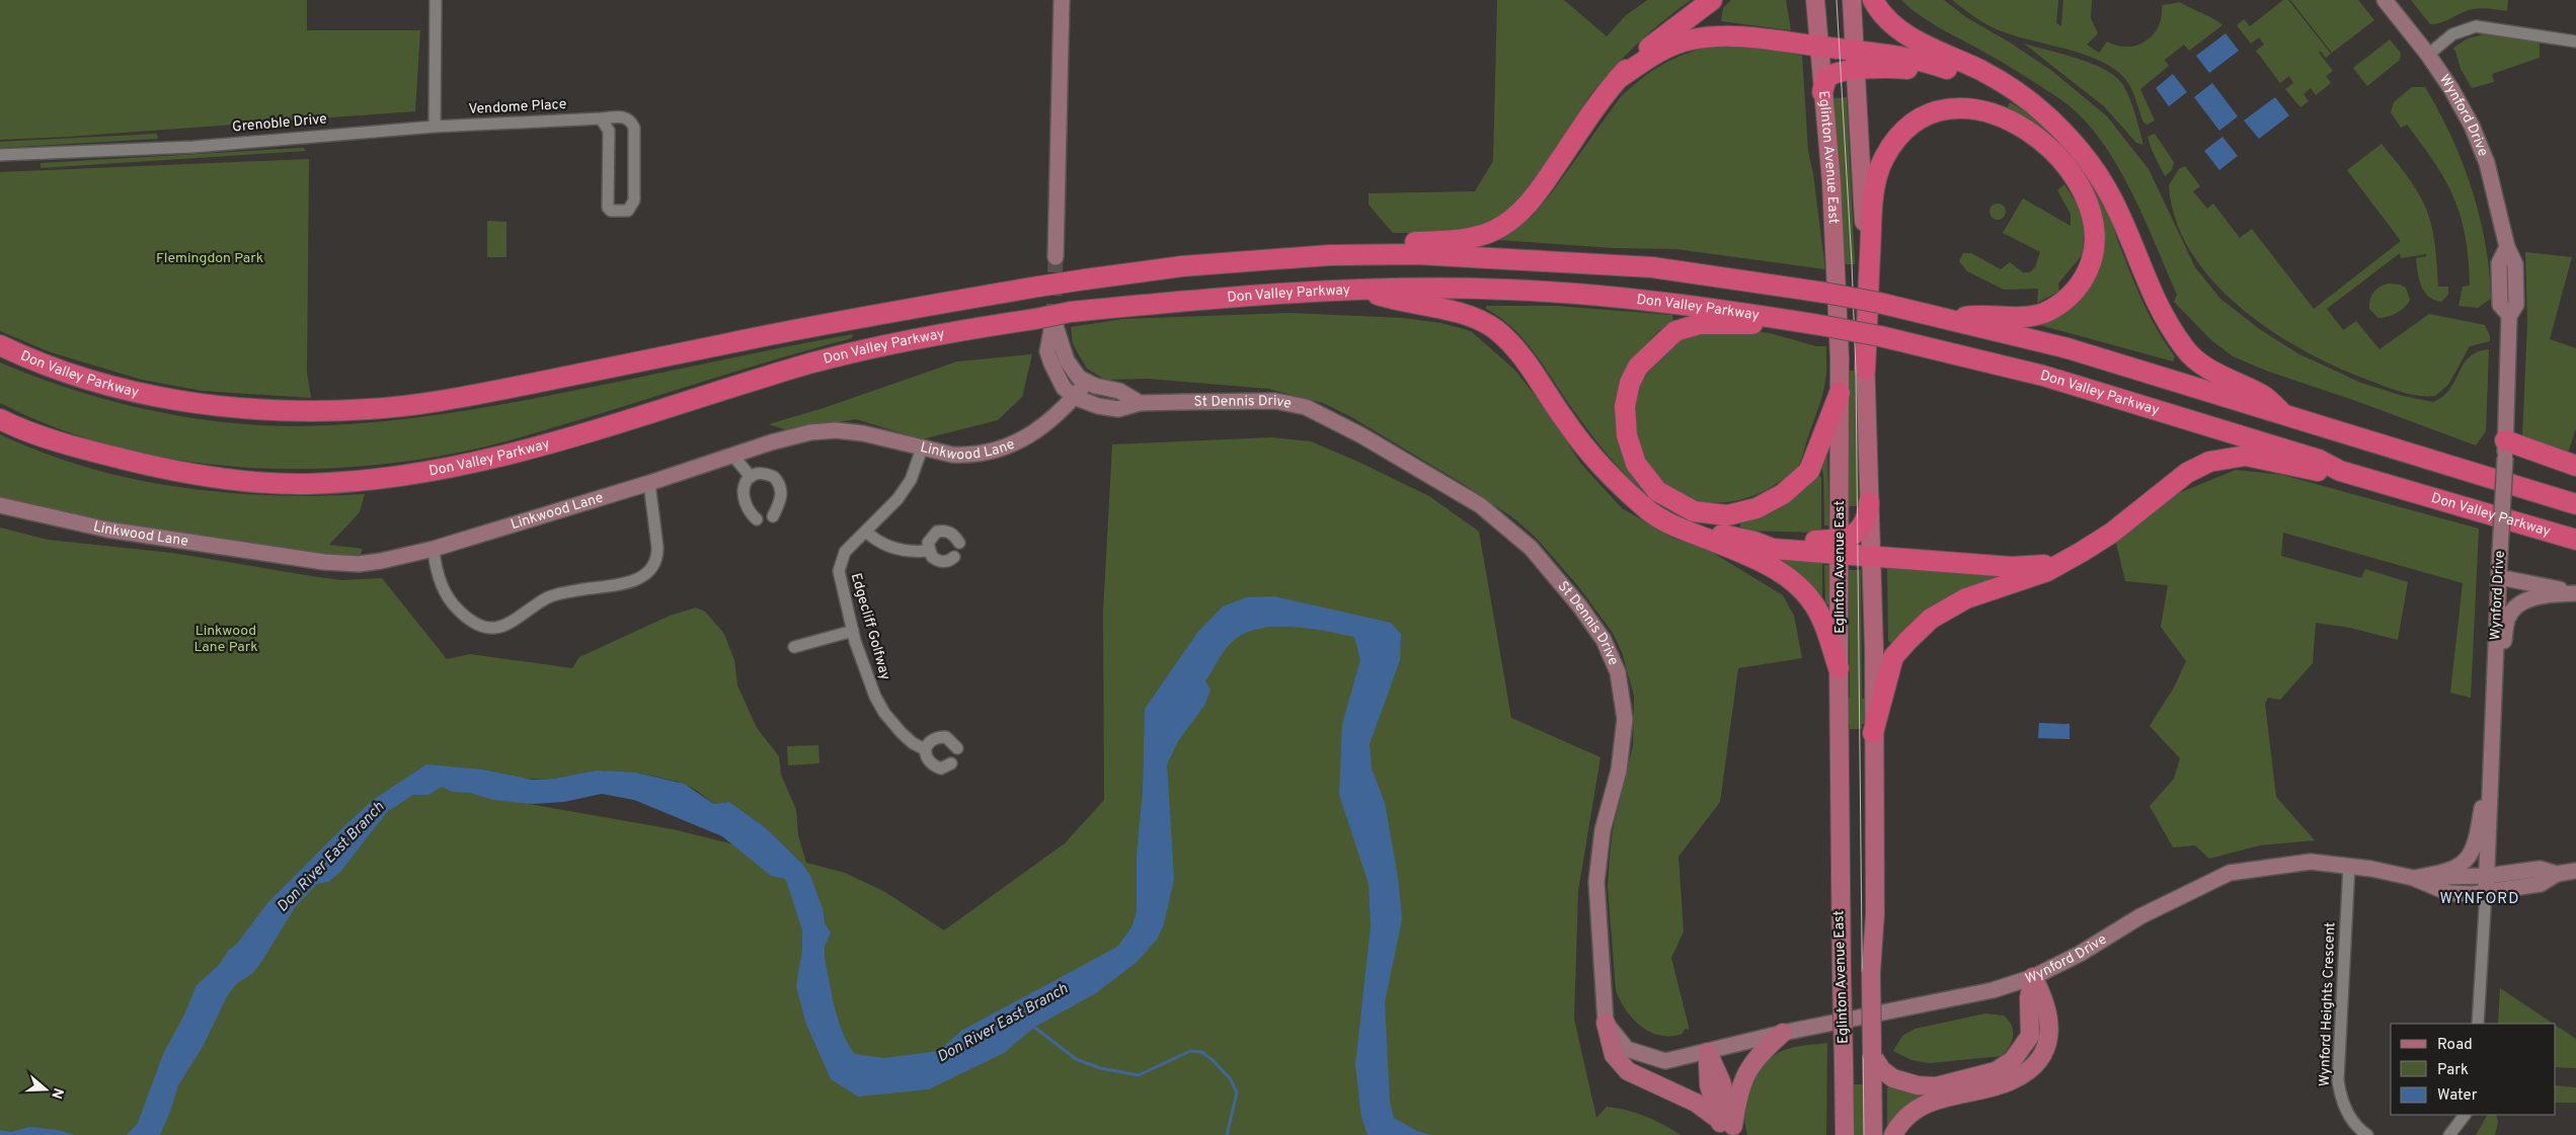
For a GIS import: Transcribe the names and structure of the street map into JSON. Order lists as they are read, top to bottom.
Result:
{
  "streets": {
    "highway": ["Don Valley Parkway"],
    "main road": ["Eglinton Avenue East"],
    "street": [
      "Vendome Place",
      "Wynford Drive",
      "Grenoble Drive",
      "St Dennis Drive",
      "Linkwood Lane",
      "Edgecliff Golfway",
      "Wynford Heights Crescent"
    ]
  },
  "crossings": [
    ["Vendome Place", "Grenoble Drive"],
    ["Wynford Drive", "Wynford Heights Crescent"],
    ["St Dennis Drive", "Linkwood Lane"],
    ["Linkwood Lane", "Edgecliff Golfway"]
  ],
  "districts": ["WYNFORD"],
  "water": ["Don River East Branch"],
  "parks": ["Flemingdon Park", "Linkwood Lane Park"],
  "legend": ["Road", "Park", "Water"],
  "north": "right"
}
